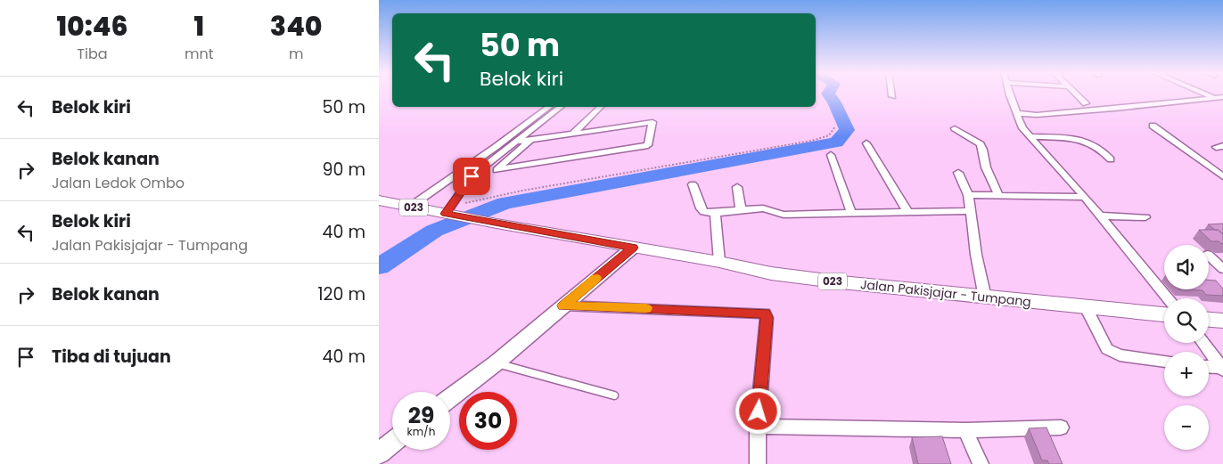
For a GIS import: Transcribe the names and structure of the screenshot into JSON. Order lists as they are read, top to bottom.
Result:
{
  "streets": {
    "main road": ["023", "Jalan Pakisjajar - Tumpang"]
  },
  "page": {
    "eta": [
      "10:46",
      "Tiba",
      "1",
      "mnt",
      "340",
      "m"
    ],
    "turn": ["50 m", "Belok kiri"],
    "list": [
      {
        "name": "Belok kiri",
        "value": "50 m"
      },
      {
        "name": "Belok kanan",
        "note": "Jalan Ledok Ombo",
        "value": "90 m"
      },
      {
        "name": "Belok kiri",
        "note": "Jalan Pakisjajar - Tumpang",
        "value": "40 m"
      },
      {
        "name": "Belok kanan",
        "value": "120 m"
      },
      {
        "name": "Tiba di tujuan",
        "value": "40 m"
      }
    ],
    "map_buttons": ["+", "−"],
    "speed": "29 km/h",
    "limit": "30"
  }
}
